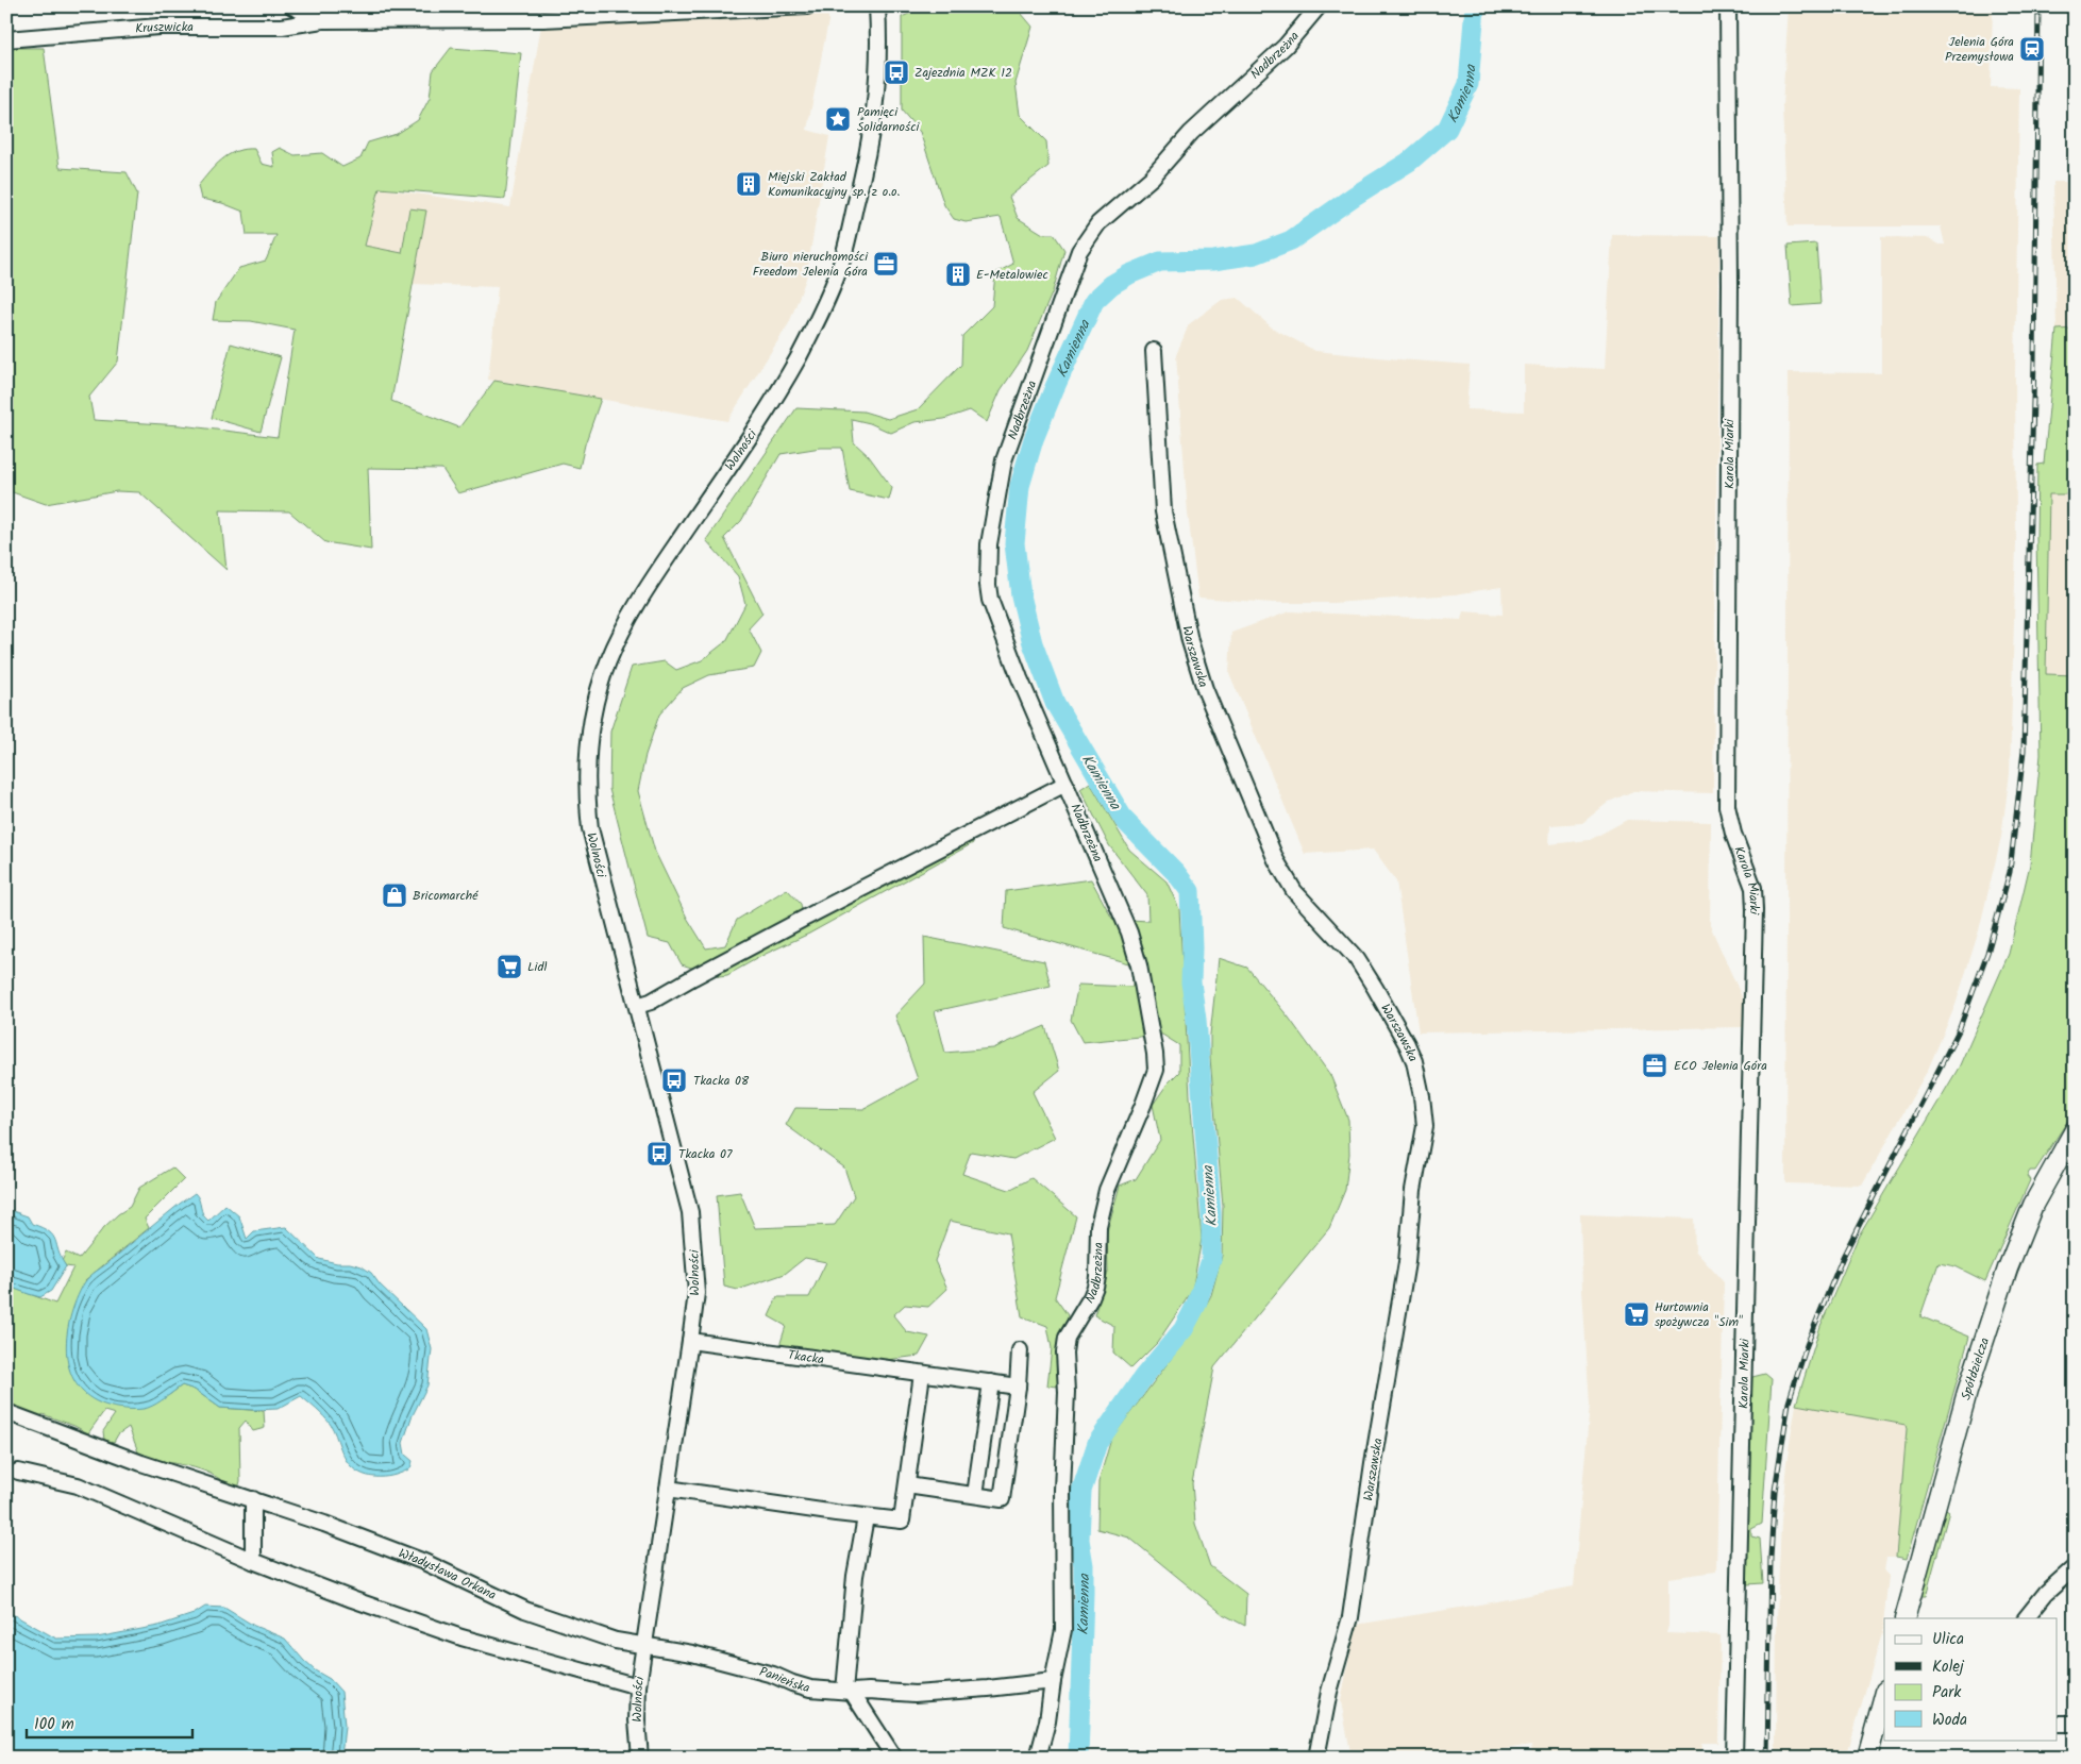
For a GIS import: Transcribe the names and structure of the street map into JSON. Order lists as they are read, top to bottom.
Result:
{
  "streets": {
    "main road": ["Spółdzielcza"],
    "street": [
      "Kruszwicka",
      "Nadbrzeżna",
      "Wolności",
      "Karola Miarki",
      "Warszawska",
      "Tkacka",
      "Władysława Orkana",
      "Panieńska"
    ]
  },
  "crossings": [
    ["Nadbrzeżna", "Panieńska"],
    ["Wolności", "Tkacka"],
    ["Wolności", "Władysława Orkana"],
    ["Wolności", "Panieńska"],
    ["Władysława Orkana", "Panieńska"]
  ],
  "water": ["Kamienna"],
  "places": {
    "station": ["Jelenia Góra Przemysłowa"],
    "bus stop": ["Zajezdnia MZK 12", "Tkacka 08", "Tkacka 07"],
    "place": ["Pamięci Solidarności"],
    "building": ["Miejski Zakład Komunikacyjny sp. z o.o.", "E-Metalowiec"],
    "office": ["Biuro nieruchomości Freedom Jelenia Góra", "ECO Jelenia Góra"],
    "shop": ["Bricomarché"],
    "supermarket": ["Lidl", "Hurtownia spożywcza \"Sim\""]
  },
  "legend": [
    "Ulica",
    "Kolej",
    "Park",
    "Woda"
  ],
  "scale_bar": "100 m"
}
